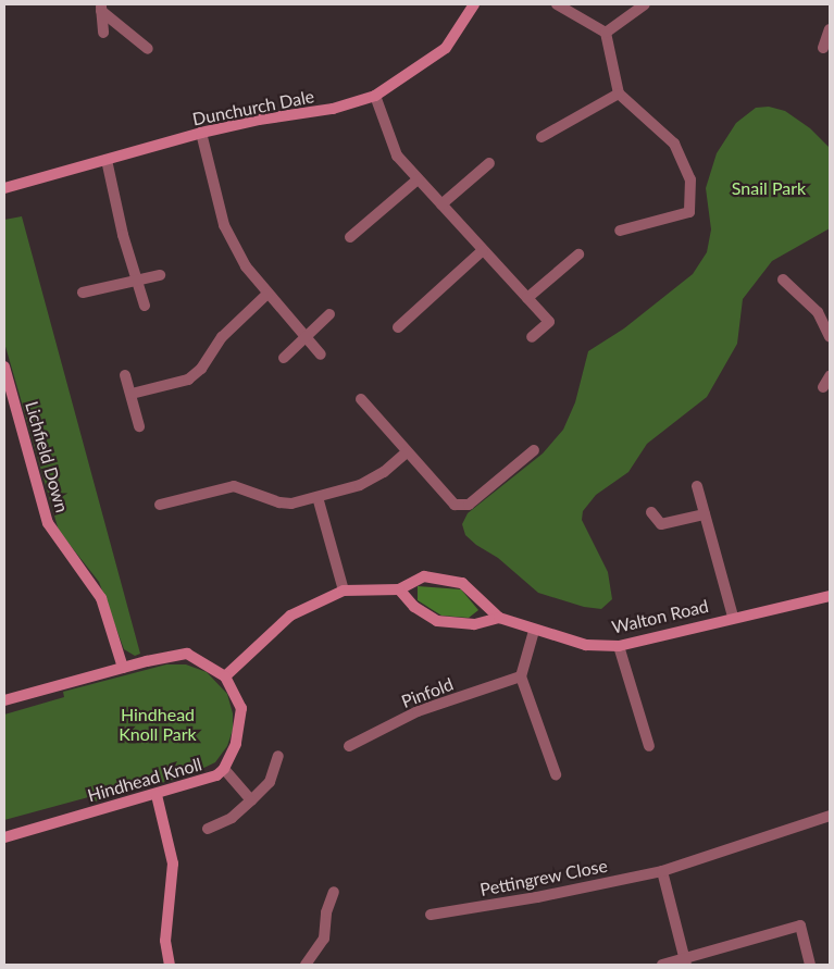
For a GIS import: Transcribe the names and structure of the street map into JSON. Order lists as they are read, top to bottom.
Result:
{
  "streets": {
    "street": [
      "Dunchurch Dale",
      "Lichfield Down",
      "Walton Road",
      "Pinfold",
      "Hindhead Knoll",
      "Pettingrew Close"
    ]
  },
  "parks": ["Snail Park", "Hindhead Knoll Park"]
}
